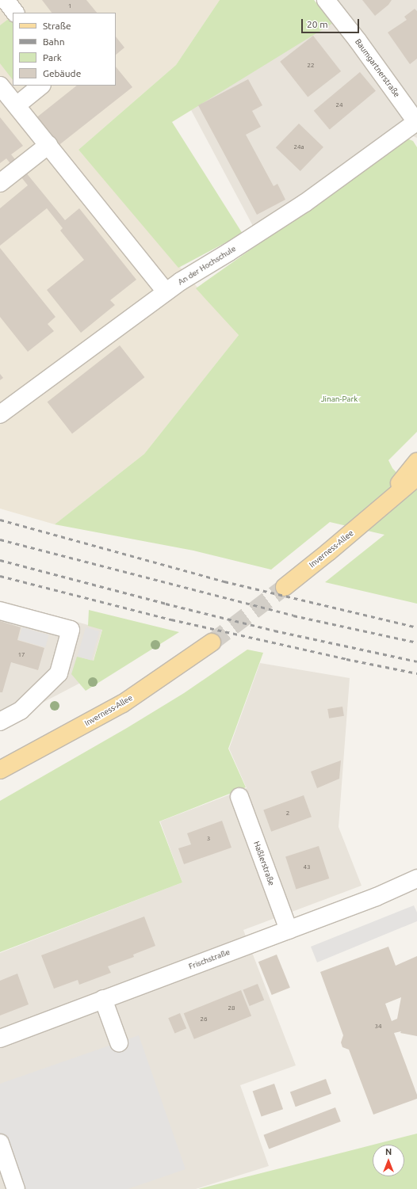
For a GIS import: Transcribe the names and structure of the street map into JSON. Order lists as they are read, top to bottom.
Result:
{
  "streets": {
    "main road": ["Inverness-Allee"],
    "street": [
      "Baumgartnerstraße",
      "An der Hochschule",
      "Haßlerstraße",
      "Frischstraße"
    ]
  },
  "crossings": [
    ["Baumgartnerstraße", "An der Hochschule"],
    ["Haßlerstraße", "Frischstraße"]
  ],
  "parks": ["Jinan-Park"],
  "house_numbers": [
    "1",
    "22",
    "24",
    "24a",
    "17",
    "2",
    "3",
    "43",
    "28",
    "26",
    "34"
  ],
  "legend": [
    "Straße",
    "Bahn",
    "Park",
    "Gebäude"
  ],
  "scale_bar": "20 m",
  "north": "top"
}
